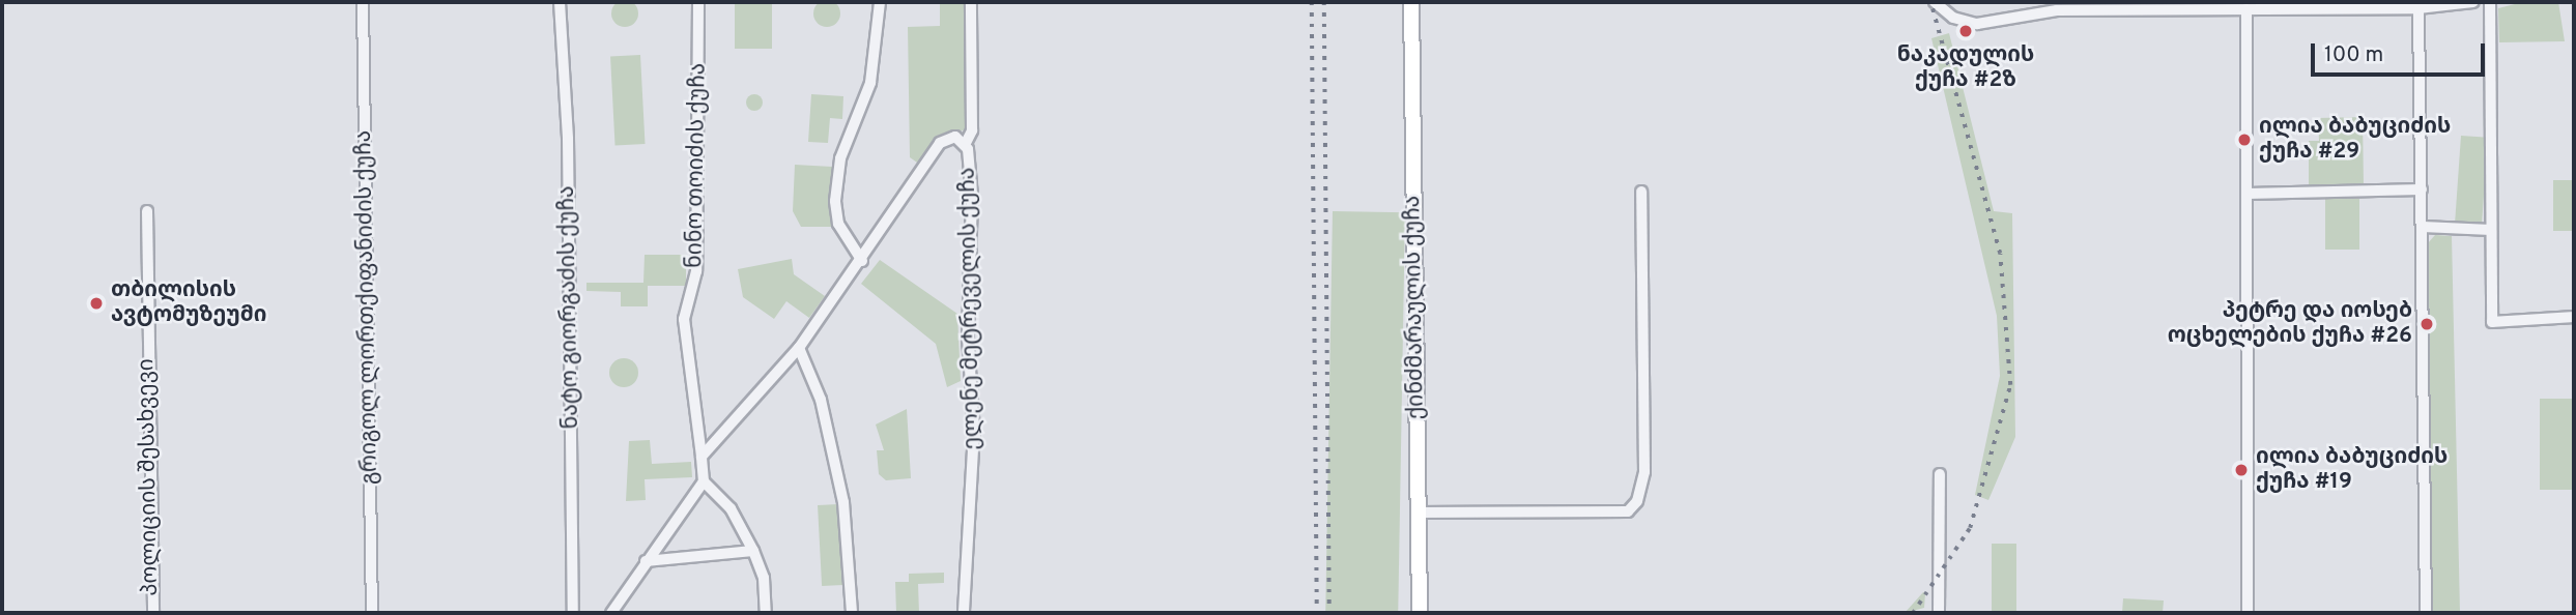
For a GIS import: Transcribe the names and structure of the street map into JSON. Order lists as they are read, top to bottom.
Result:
{
  "streets": {
    "main road": ["ქინძმარაულის ქუჩა"],
    "street": [
      "ნინო თოიძის ქუჩა",
      "გრიგოლ ლორთქიფანიძის ქუჩა",
      "ნატო გიორგაძის ქუჩა",
      "ელენე მეტრეველის ქუჩა",
      "პოლიციის შესახვევი"
    ]
  },
  "places": [
    "ნაკადულის ქუჩა #2ზ",
    "ილია ბაბუციძის ქუჩა #29",
    "თბილისის ავტომუზეუმი",
    "პეტრე და იოსებ ოცხელების ქუჩა #26",
    "ილია ბაბუციძის ქუჩა #19"
  ],
  "scale_bar": "100 m"
}
